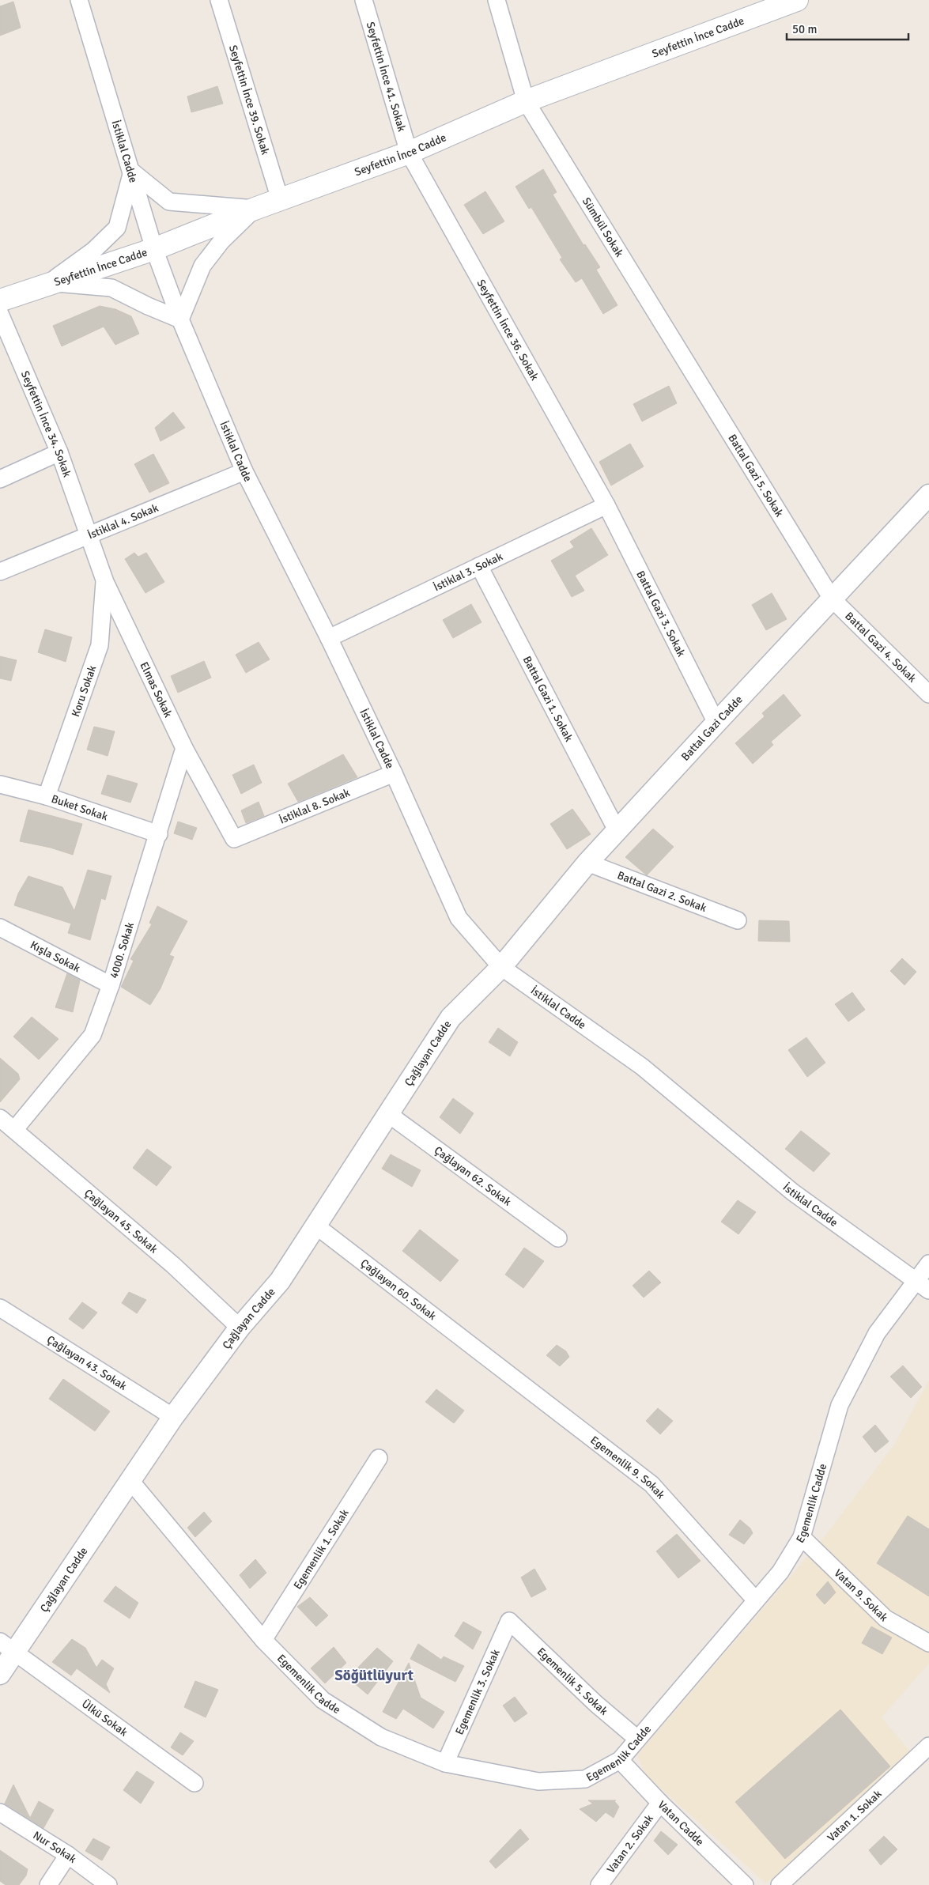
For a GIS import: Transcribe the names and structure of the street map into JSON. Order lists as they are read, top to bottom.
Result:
{
  "streets": {
    "main road": ["Seyfettin İnce Cadde"],
    "street": [
      "Seyfettin İnce 41. Sokak",
      "Seyfettin İnce 39. Sokak",
      "İstiklal Cadde",
      "Sümbül Sokak",
      "Seyfettin İnce 36. Sokak",
      "Seyfettin İnce 34. Sokak",
      "Battal Gazi 5. Sokak",
      "İstiklal 4. Sokak",
      "İstiklal 3. Sokak",
      "Battal Gazi 3. Sokak",
      "Battal Gazi 4. Sokak",
      "Elmas Sokak",
      "Koru Sokak",
      "Battal Gazi 1. Sokak",
      "Battal Gazi Cadde",
      "İstiklal 8. Sokak",
      "Buket Sokak",
      "Battal Gazi 2. Sokak",
      "4000. Sokak",
      "Kışla Sokak",
      "Çağlayan Cadde",
      "Çağlayan 62. Sokak",
      "Çağlayan 45. Sokak",
      "Çağlayan 60. Sokak",
      "Çağlayan 43. Sokak",
      "Egemenlik 9. Sokak",
      "Egemenlik Cadde",
      "Egemenlik 1. Sokak",
      "Vatan 9. Sokak",
      "Egemenlik 5. Sokak",
      "Egemenlik 3. Sokak",
      "Ülkü Sokak",
      "Vatan 1. Sokak",
      "Vatan Cadde",
      "Vatan 2. Sokak",
      "Nur Sokak"
    ]
  },
  "crossings": [
    ["Seyfettin İnce Cadde", "Seyfettin İnce 41. Sokak"],
    ["Seyfettin İnce Cadde", "Seyfettin İnce 39. Sokak"],
    ["Seyfettin İnce Cadde", "İstiklal Cadde"],
    ["Seyfettin İnce Cadde", "Sümbül Sokak"],
    ["Seyfettin İnce Cadde", "Seyfettin İnce 36. Sokak"],
    ["Seyfettin İnce 41. Sokak", "Seyfettin İnce 36. Sokak"],
    ["İstiklal Cadde", "İstiklal 4. Sokak"],
    ["İstiklal Cadde", "İstiklal 3. Sokak"],
    ["İstiklal Cadde", "Battal Gazi Cadde"],
    ["İstiklal Cadde", "İstiklal 8. Sokak"],
    ["İstiklal Cadde", "Çağlayan Cadde"],
    ["İstiklal Cadde", "Egemenlik Cadde"],
    ["Sümbül Sokak", "Battal Gazi 5. Sokak"],
    ["Seyfettin İnce 36. Sokak", "İstiklal 3. Sokak"],
    ["Seyfettin İnce 36. Sokak", "Battal Gazi 3. Sokak"],
    ["Seyfettin İnce 34. Sokak", "İstiklal 4. Sokak"],
    ["Seyfettin İnce 34. Sokak", "Elmas Sokak"],
    ["Battal Gazi 5. Sokak", "Battal Gazi 4. Sokak"],
    ["Battal Gazi 5. Sokak", "Battal Gazi Cadde"],
    ["İstiklal 4. Sokak", "Elmas Sokak"],
    ["İstiklal 3. Sokak", "Battal Gazi 3. Sokak"],
    ["İstiklal 3. Sokak", "Battal Gazi 1. Sokak"],
    ["Battal Gazi 3. Sokak", "Battal Gazi Cadde"],
    ["Battal Gazi 4. Sokak", "Battal Gazi Cadde"],
    ["Elmas Sokak", "Koru Sokak"],
    ["Elmas Sokak", "İstiklal 8. Sokak"],
    ["Elmas Sokak", "4000. Sokak"],
    ["Koru Sokak", "Buket Sokak"],
    ["Battal Gazi 1. Sokak", "Battal Gazi Cadde"],
    ["Battal Gazi Cadde", "Battal Gazi 2. Sokak"],
    ["Battal Gazi Cadde", "Çağlayan Cadde"],
    ["Buket Sokak", "4000. Sokak"],
    ["4000. Sokak", "Kışla Sokak"],
    ["4000. Sokak", "Çağlayan 45. Sokak"],
    ["Çağlayan Cadde", "Çağlayan 62. Sokak"],
    ["Çağlayan Cadde", "Çağlayan 45. Sokak"],
    ["Çağlayan Cadde", "Çağlayan 60. Sokak"],
    ["Çağlayan Cadde", "Çağlayan 43. Sokak"],
    ["Çağlayan Cadde", "Egemenlik Cadde"],
    ["Çağlayan Cadde", "Ülkü Sokak"],
    ["Çağlayan 60. Sokak", "Egemenlik 9. Sokak"],
    ["Egemenlik 9. Sokak", "Egemenlik Cadde"],
    ["Egemenlik Cadde", "Egemenlik 1. Sokak"],
    ["Egemenlik Cadde", "Vatan 9. Sokak"],
    ["Egemenlik Cadde", "Egemenlik 5. Sokak"],
    ["Egemenlik Cadde", "Egemenlik 3. Sokak"],
    ["Egemenlik Cadde", "Vatan Cadde"],
    ["Egemenlik 5. Sokak", "Egemenlik 3. Sokak"],
    ["Vatan Cadde", "Vatan 2. Sokak"]
  ],
  "districts": ["Söğütlüyurt"],
  "scale_bar": "50 m"
}
